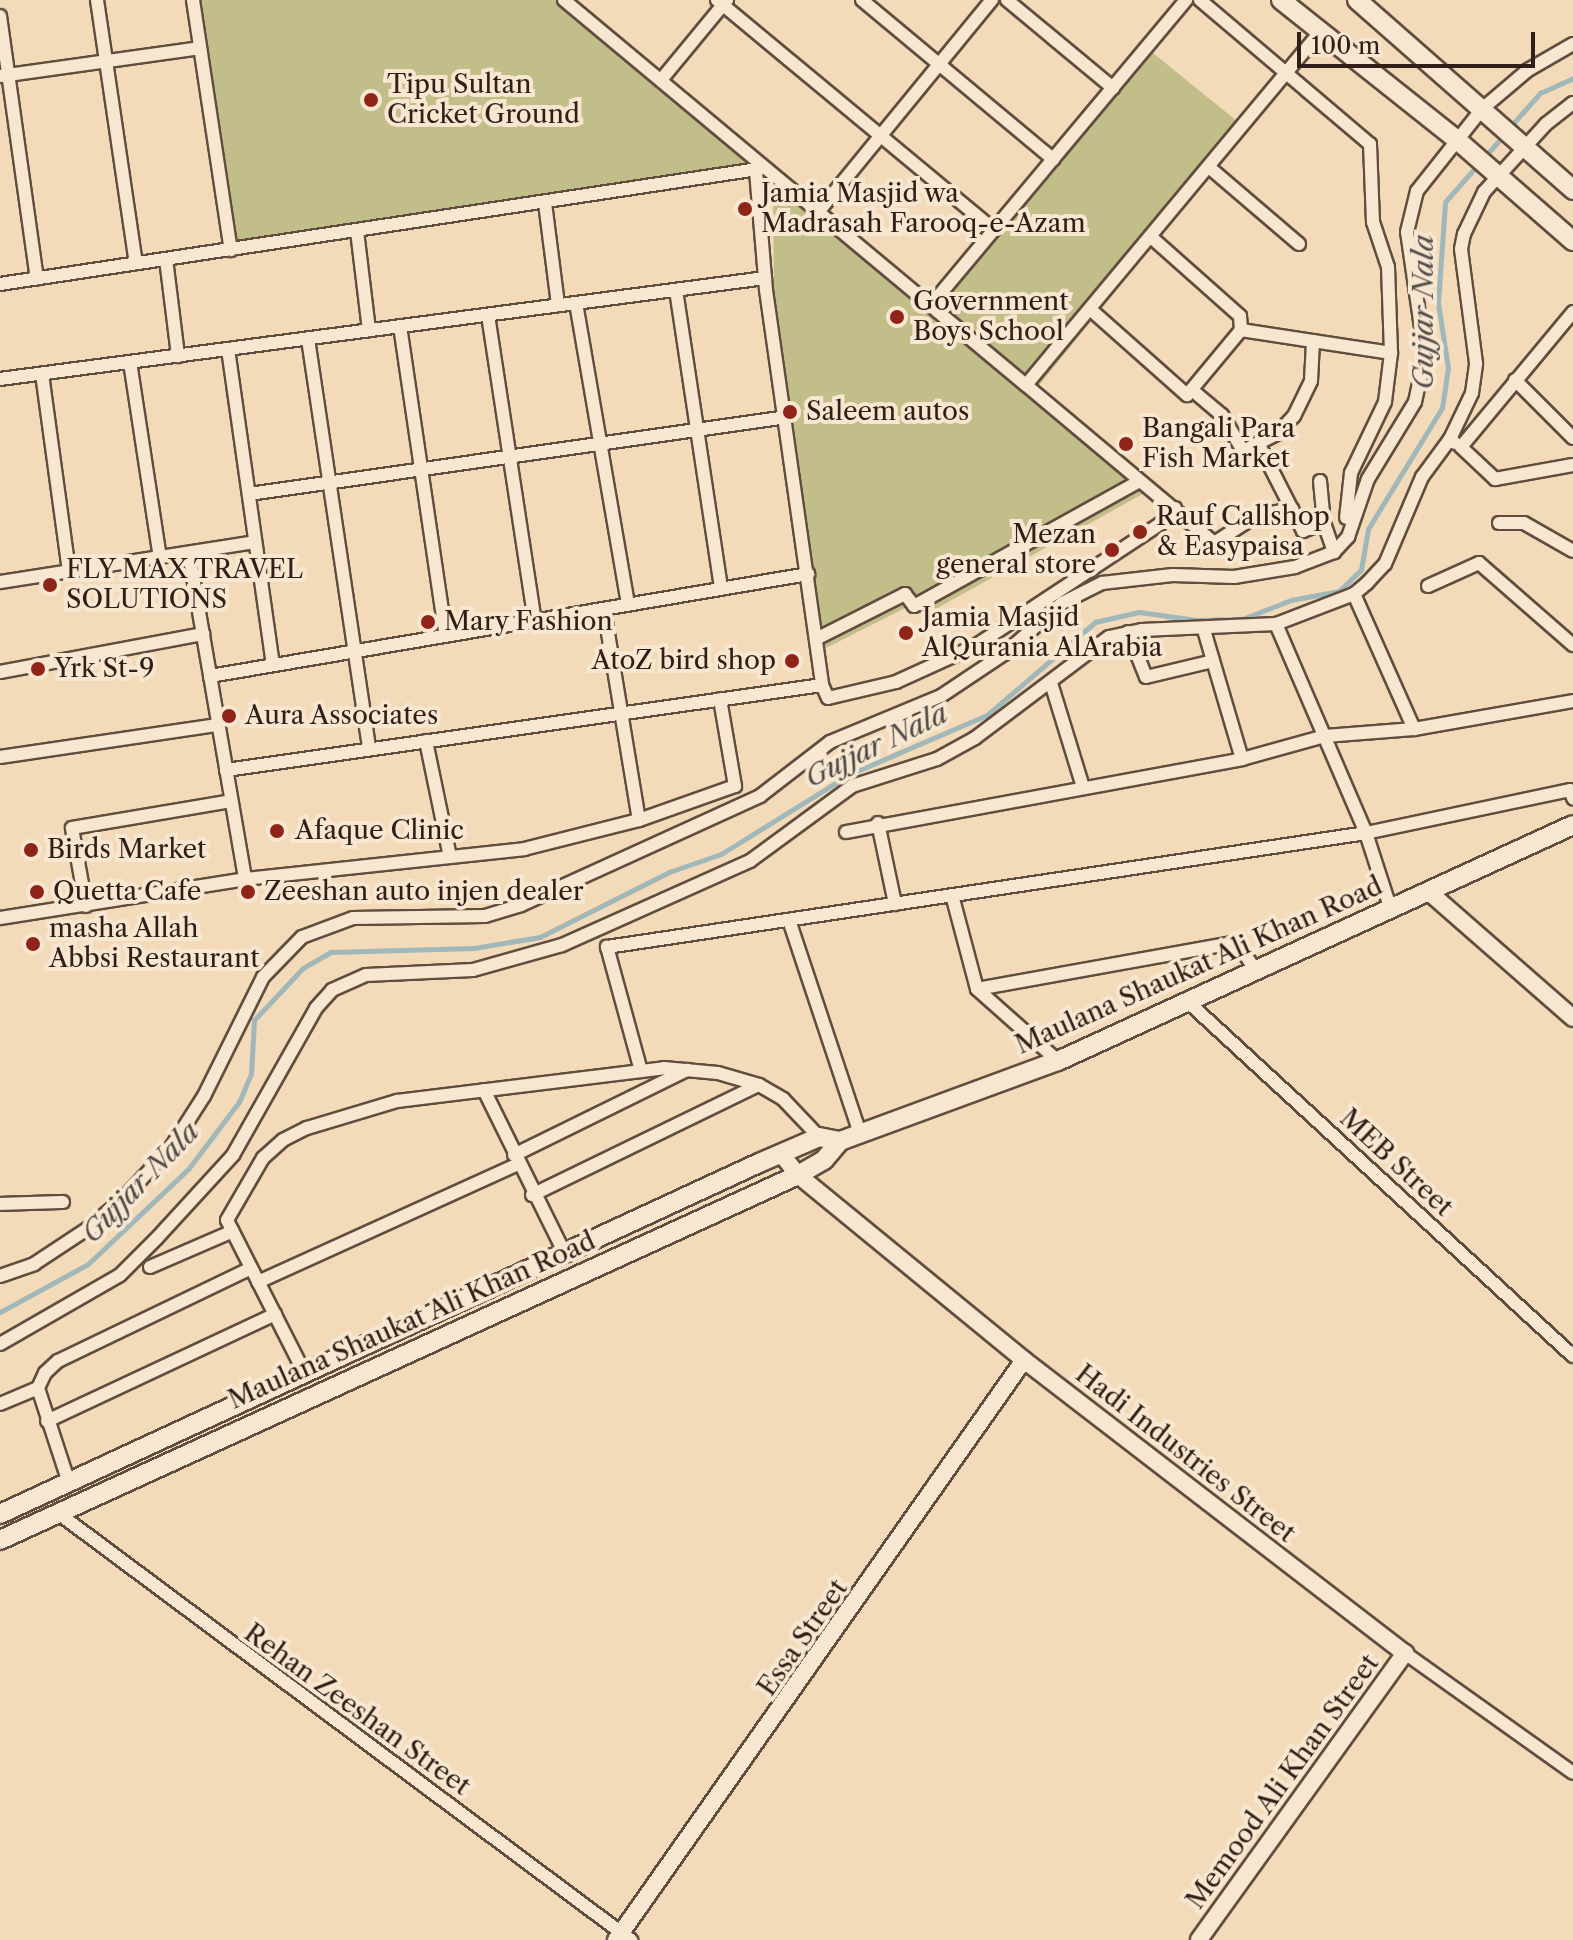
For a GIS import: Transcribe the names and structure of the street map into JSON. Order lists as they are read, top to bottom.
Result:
{
  "streets": {
    "main road": ["Maulana Shaukat Ali Khan Road"],
    "street": [
      "MEB Street",
      "Hadi Industries Street",
      "Essa Street",
      "Rehan Zeeshan Street",
      "Memood Ali Khan Street"
    ]
  },
  "crossings": [
    ["Maulana Shaukat Ali Khan Road", "MEB Street"],
    ["Maulana Shaukat Ali Khan Road", "Hadi Industries Street"],
    ["Maulana Shaukat Ali Khan Road", "Rehan Zeeshan Street"],
    ["Hadi Industries Street", "Essa Street"],
    ["Hadi Industries Street", "Memood Ali Khan Street"],
    ["Essa Street", "Rehan Zeeshan Street"]
  ],
  "water": ["Gujjar Nala"],
  "places": [
    "Tipu Sultan Cricket Ground",
    "Jamia Masjid wa Madrasah Farooq-e-Azam",
    "Government Boys School",
    "Saleem autos",
    "Bangali Para Fish Market",
    "Rauf Callshop & Easypaisa",
    "Mezan general store",
    "FLY MAX TRAVEL SOLUTIONS",
    "Mary Fashion",
    "Jamia Masjid AlQurania AlArabia",
    "AtoZ bird shop",
    "Yrk St-9",
    "Aura Associates",
    "Afaque Clinic",
    "Birds Market",
    "Quetta Cafe",
    "Zeeshan auto injen dealer",
    "masha Allah Abbsi Restaurant"
  ],
  "scale_bar": "100 m"
}
